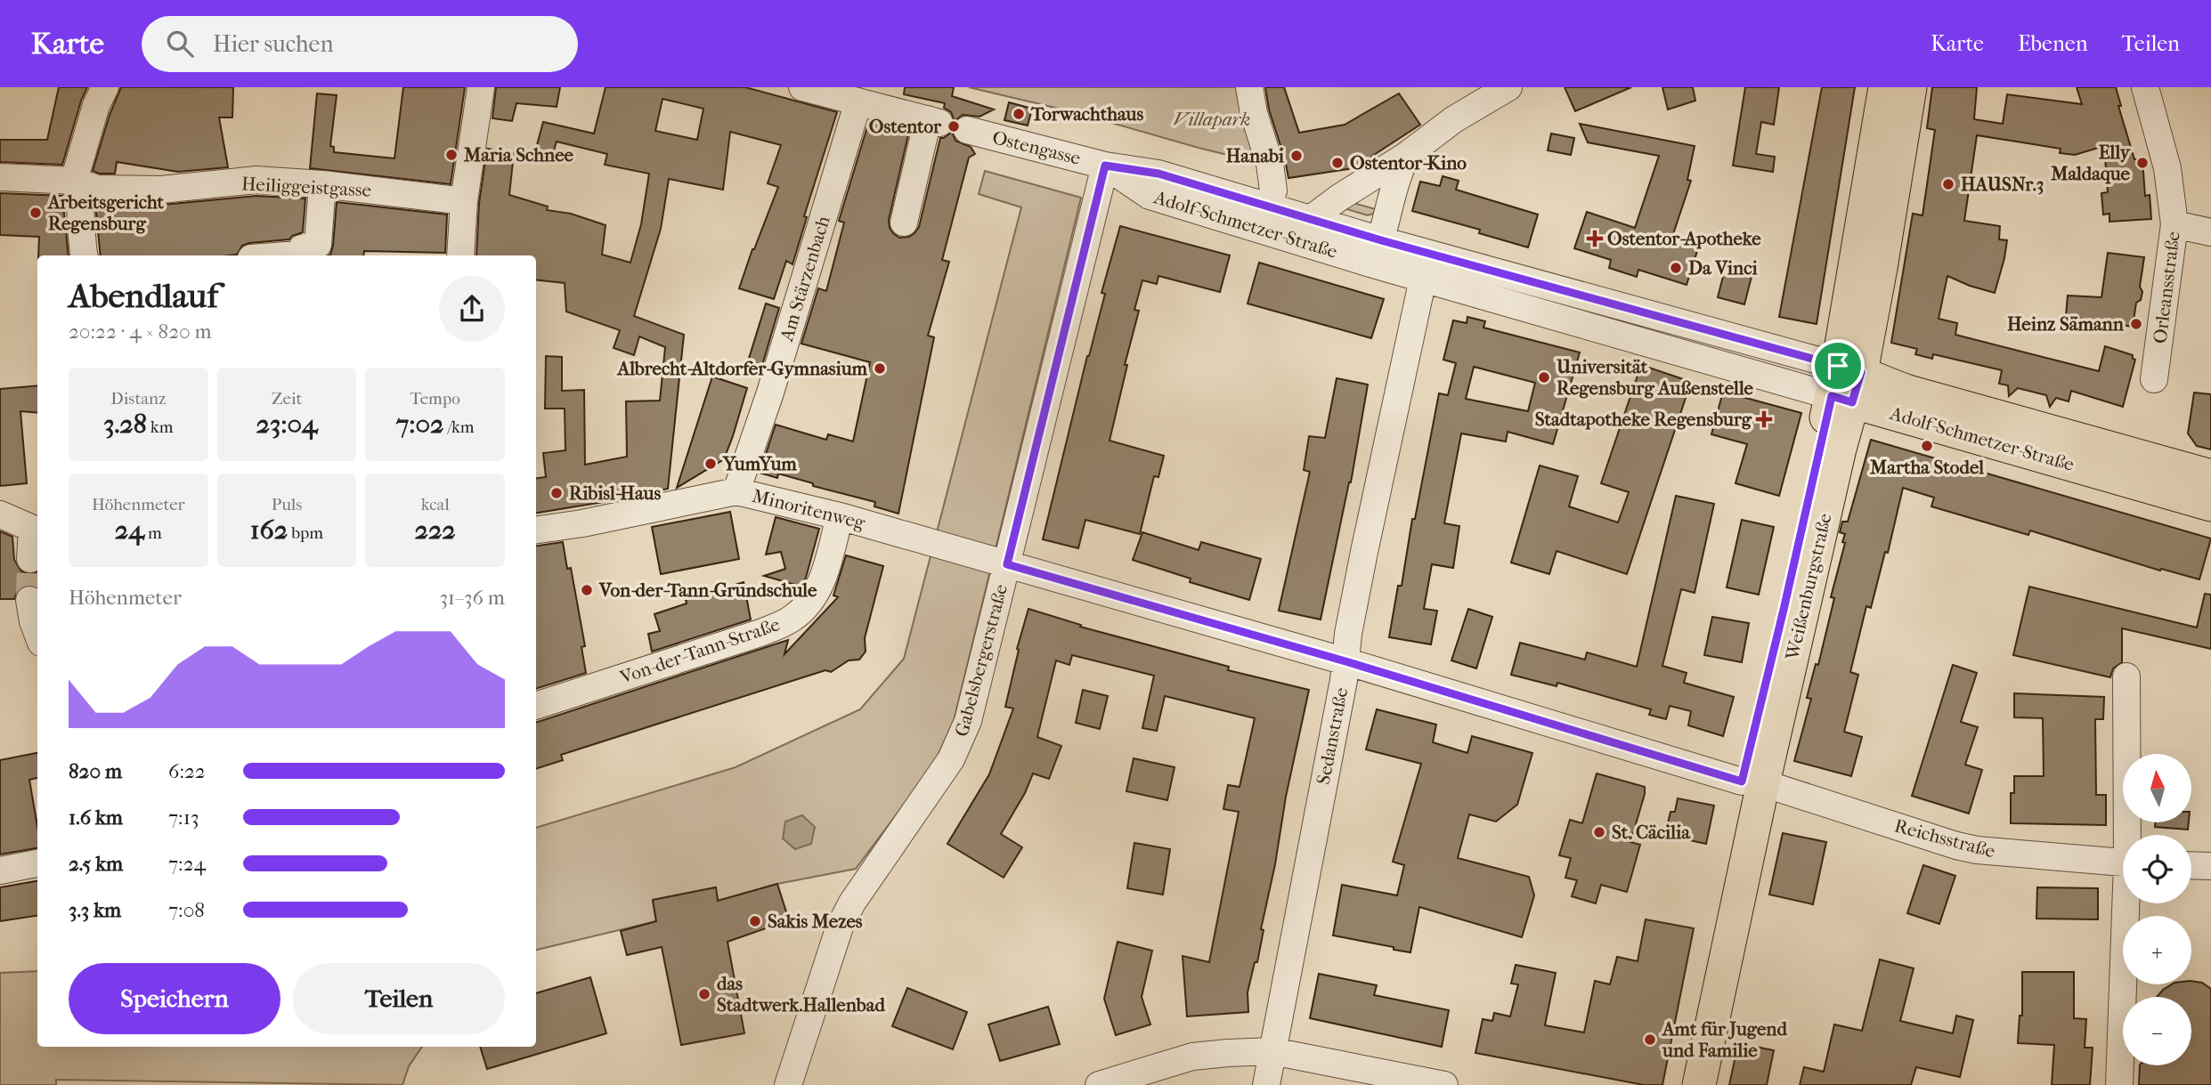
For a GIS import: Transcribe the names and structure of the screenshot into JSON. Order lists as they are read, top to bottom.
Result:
{
  "streets": {
    "main road": ["Adolf-Schmetzer-Straße", "Weißenburgstraße"],
    "street": [
      "Ostengasse",
      "Heiliggeistgasse",
      "Am Stärzenbach",
      "Orleansstraße",
      "Minoritenweg",
      "Von-der-Tann-Straße",
      "Gabelsbergerstraße",
      "Sedanstraße",
      "Reichsstraße"
    ]
  },
  "crossings": [
    ["Ostengasse", "Adolf-Schmetzer-Straße"],
    ["Ostengasse", "Gabelsbergerstraße"],
    ["Adolf-Schmetzer-Straße", "Weißenburgstraße"],
    ["Adolf-Schmetzer-Straße", "Gabelsbergerstraße"],
    ["Adolf-Schmetzer-Straße", "Sedanstraße"],
    ["Am Stärzenbach", "Minoritenweg"],
    ["Minoritenweg", "Von-der-Tann-Straße"],
    ["Minoritenweg", "Gabelsbergerstraße"],
    ["Minoritenweg", "Reichsstraße"],
    ["Weißenburgstraße", "Reichsstraße"],
    ["Gabelsbergerstraße", "Reichsstraße"],
    ["Sedanstraße", "Reichsstraße"]
  ],
  "parks": ["Villapark"],
  "places": {
    "other": [
      "Torwachthaus",
      "Ostentor",
      "Maria Schnee",
      "Hanabi",
      "Ostentor-Kino",
      "Elly Maldaque",
      "HAUSNr.3",
      "Arbeitsgericht Regensburg",
      "Da Vinci",
      "Heinz Sämann",
      "Albrecht-Altdorfer-Gymnasium",
      "Universität Regensburg Außenstelle",
      "Martha Stodel",
      "YumYum",
      "Ribisl-Haus",
      "Von-der-Tann-Grundschule",
      "St. Cäcilia",
      "Sakis Mezes",
      "das Stadtwerk.Hallenbad",
      "Amt für Jugend und Familie"
    ],
    "health": ["Ostentor-Apotheke", "Stadtapotheke Regensburg"]
  },
  "north": "top",
  "page": {
    "header": "Karte",
    "search": "Hier suchen",
    "nav": ["Karte", "Ebenen", "Teilen"],
    "heading": ["Abendlauf", "20:22 · 4 × 820 m"],
    "stats": [
      ["Distanz", "3.28 km"],
      ["Zeit", "23:04"],
      ["Tempo", "7:02 /km"],
      ["Höhenmeter", "24 m"],
      ["Puls", "162 bpm"],
      ["kcal", "222"]
    ],
    "chart": ["Höhenmeter", "31–36 m"],
    "list": [
      {
        "name": "820 m",
        "note": "6:22"
      },
      {
        "name": "1.6 km",
        "note": "7:13"
      },
      {
        "name": "2.5 km",
        "note": "7:24"
      },
      {
        "name": "3.3 km",
        "note": "7:08"
      }
    ],
    "map_buttons": ["+", "−"],
    "buttons": ["Speichern", "Teilen"]
  }
}
